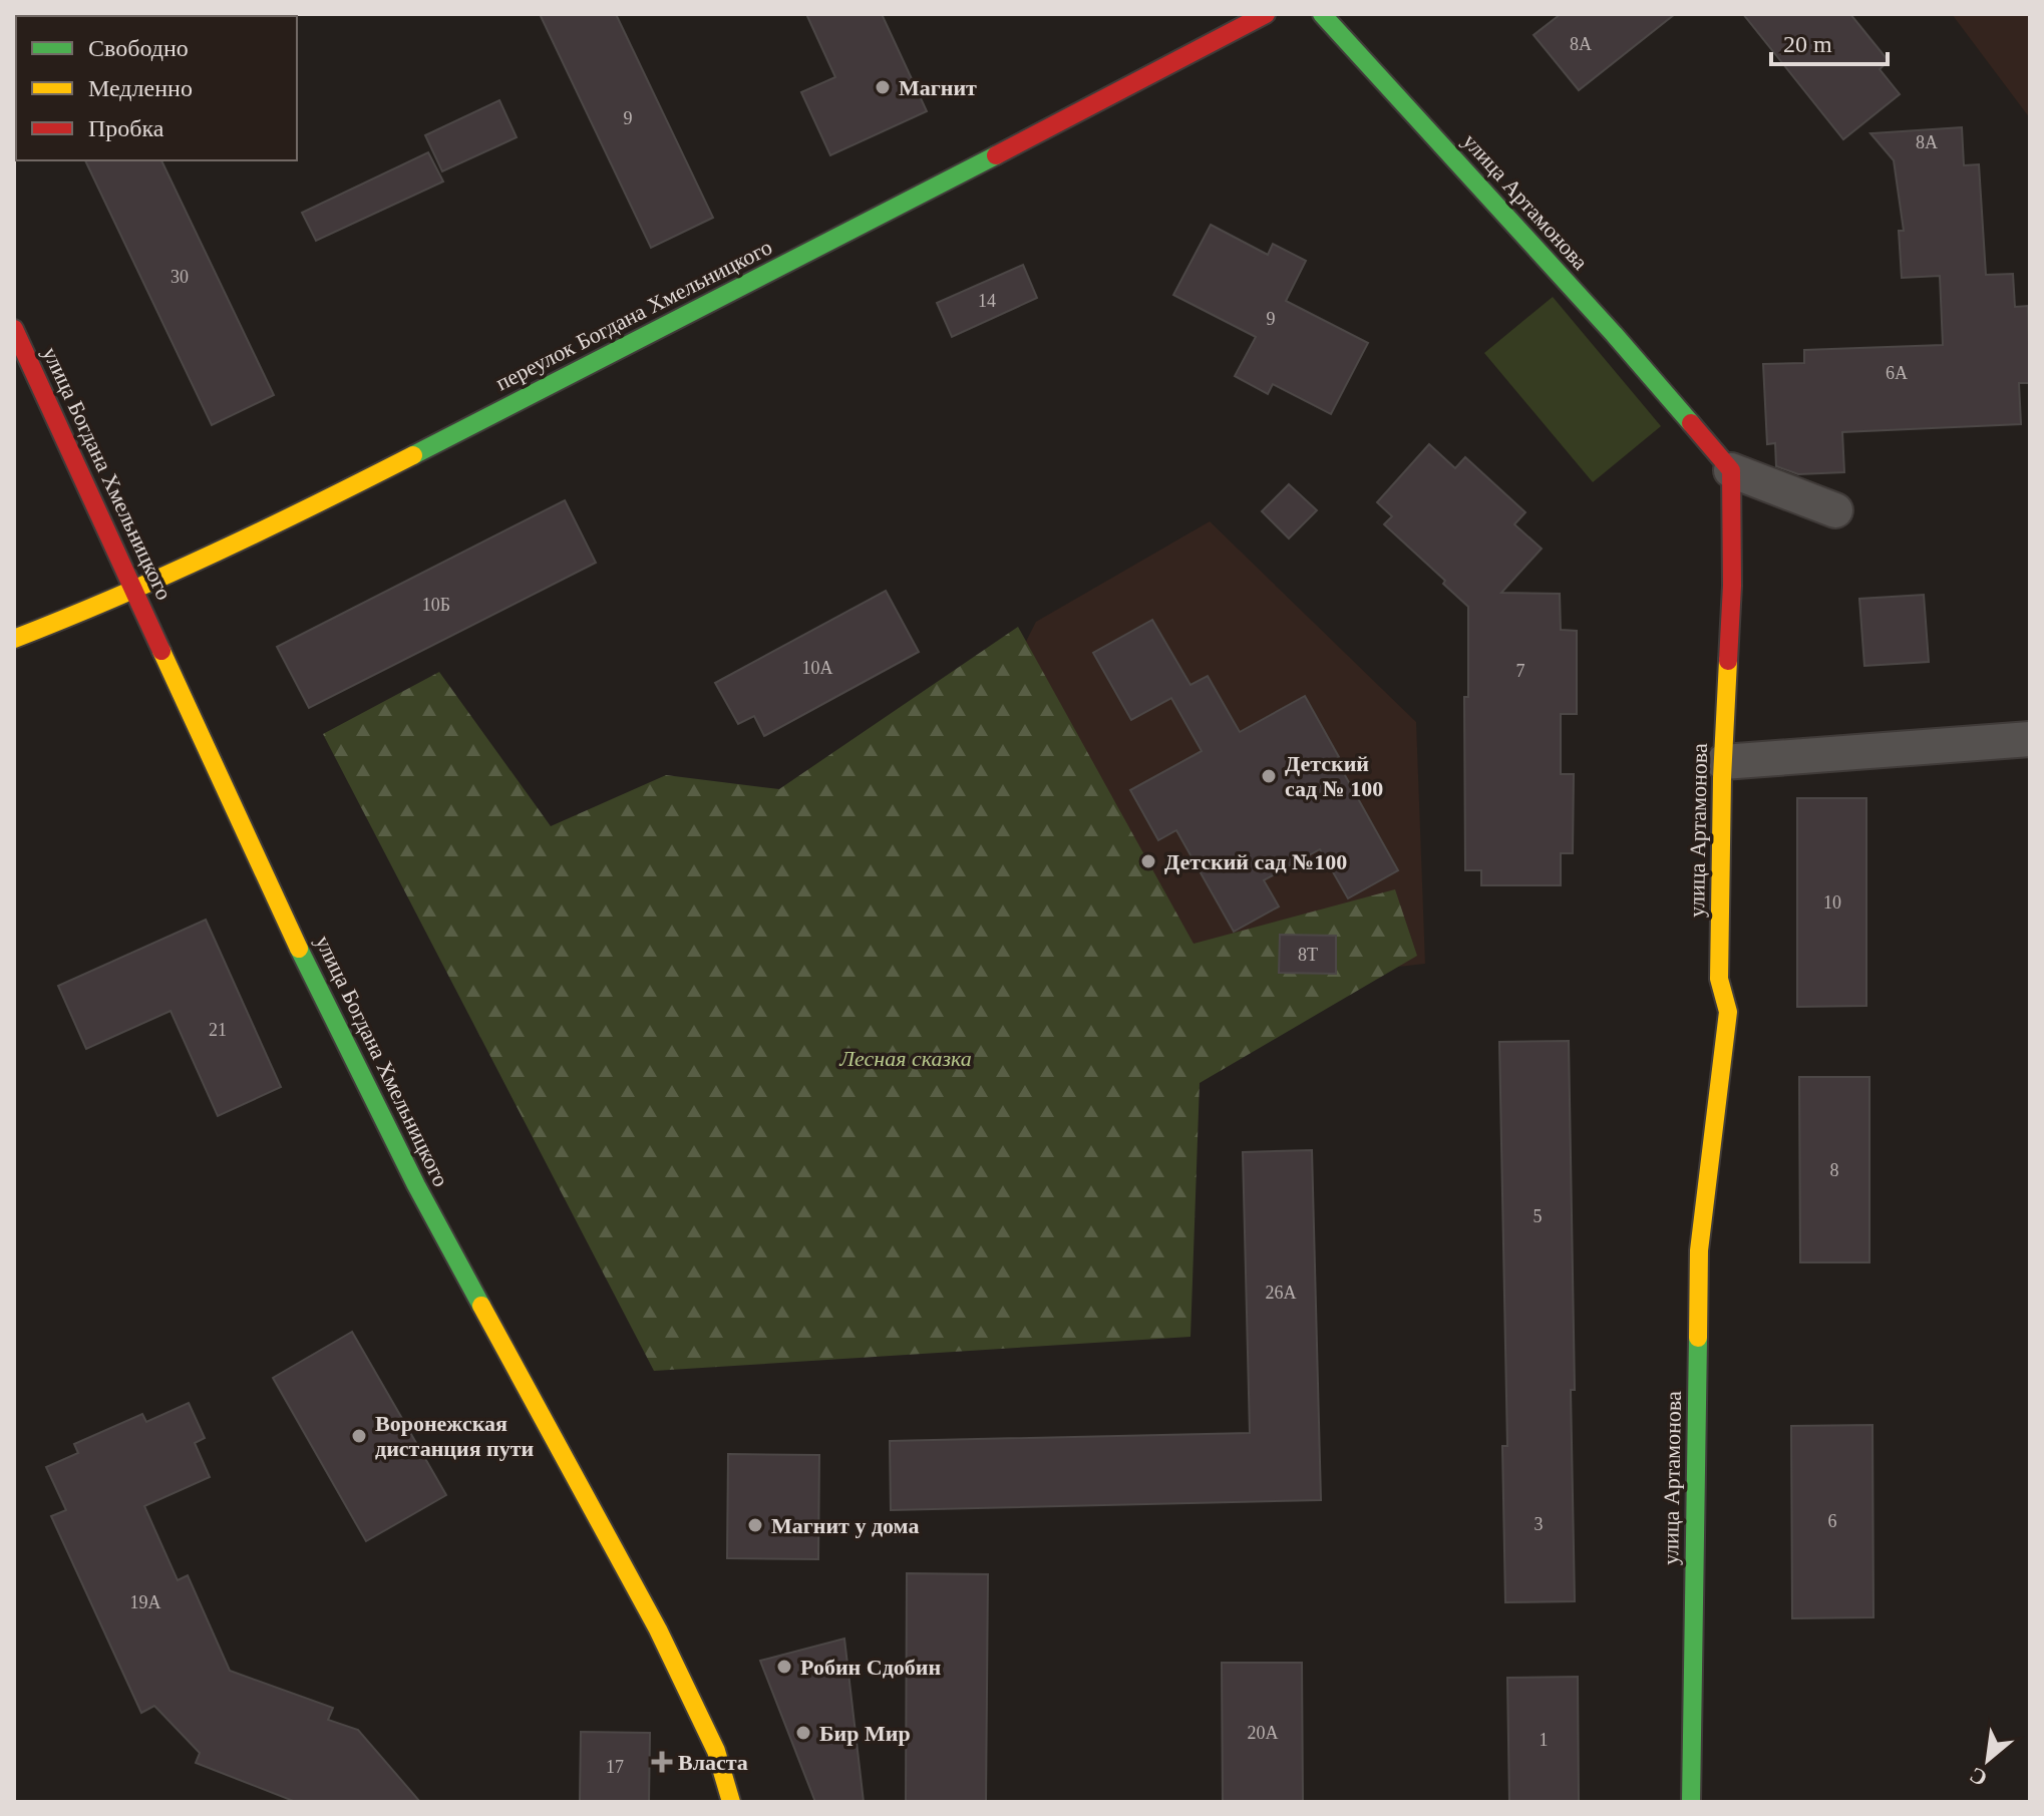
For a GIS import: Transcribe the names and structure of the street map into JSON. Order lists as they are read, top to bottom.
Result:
{
  "streets": {
    "street": ["улица Артамонова", "переулок Богдана Хмельницкого", "улица Богдана Хмельницкого"]
  },
  "crossings": [
    ["переулок Богдана Хмельницкого", "улица Богдана Хмельницкого"]
  ],
  "parks": ["Лесная сказка"],
  "places": {
    "other": [
      "Магнит",
      "Детский сад № 100",
      "Детский сад №100",
      "Воронежская дистанция пути",
      "Магнит у дома",
      "Робин Сдобин",
      "Бир Мир"
    ],
    "health": ["Власта"]
  },
  "house_numbers": [
    "8А",
    "9",
    "8А",
    "30",
    "14",
    "9",
    "6А",
    "10Б",
    "10А",
    "7",
    "10",
    "8Т",
    "21",
    "8",
    "5",
    "26А",
    "6",
    "3",
    "19А",
    "20А",
    "1",
    "17"
  ],
  "legend": ["Свободно", "Медленно", "Пробка"],
  "scale_bar": "20 m",
  "north": "bottom left"
}
